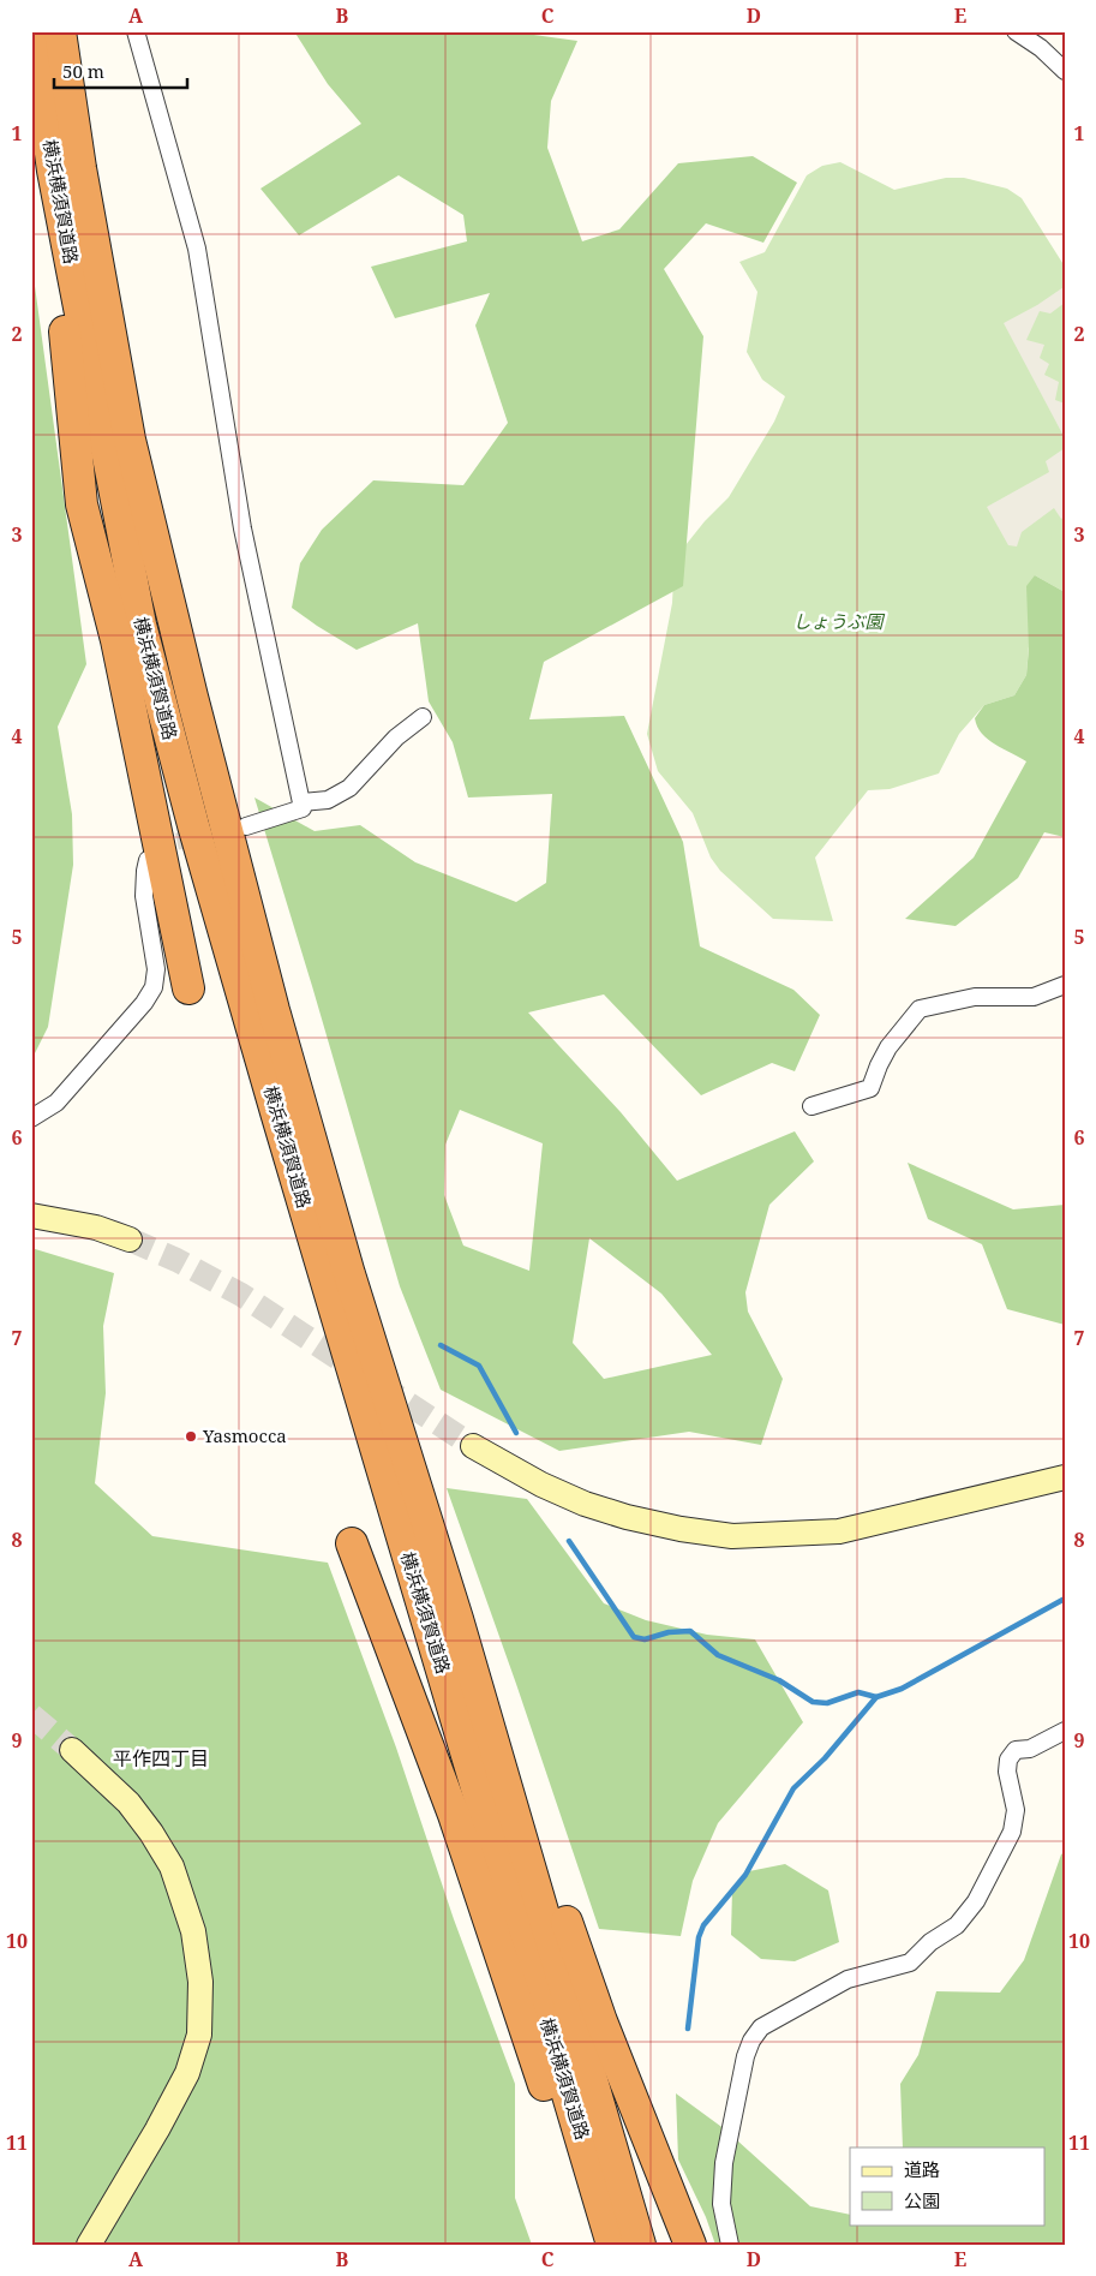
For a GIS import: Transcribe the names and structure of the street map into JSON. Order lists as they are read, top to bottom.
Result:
{
  "streets": {
    "highway": ["横浜横須賀道路"]
  },
  "districts": ["平作四丁目"],
  "parks": ["しょうぶ園"],
  "places": ["Yasmocca"],
  "legend": ["道路", "公園"],
  "scale_bar": "50 m",
  "grid": {
    "columns": [
      "A",
      "B",
      "C",
      "D",
      "E"
    ],
    "rows": [
      "1",
      "2",
      "3",
      "4",
      "5",
      "6",
      "7",
      "8",
      "9",
      "10",
      "11"
    ]
  }
}
